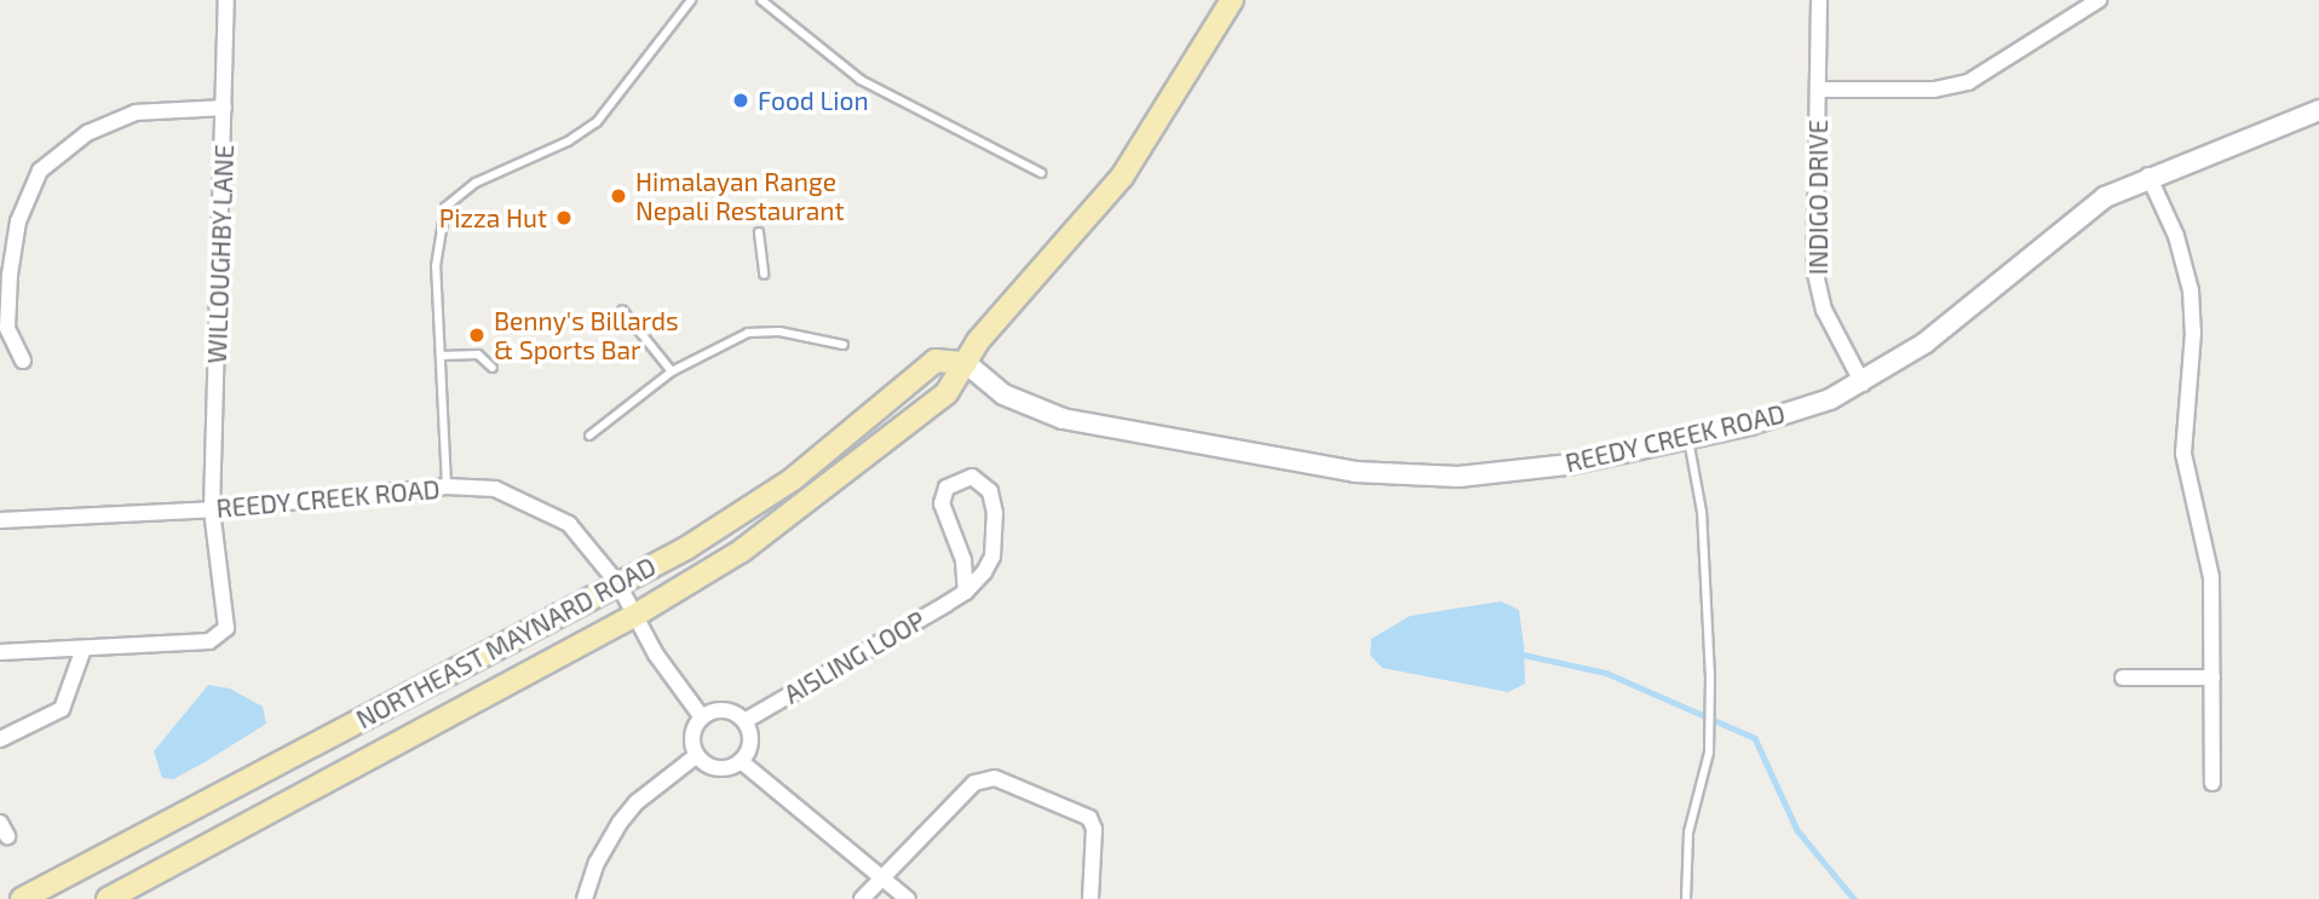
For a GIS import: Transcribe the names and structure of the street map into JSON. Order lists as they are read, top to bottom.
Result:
{
  "streets": {
    "main road": ["NORTHEAST MAYNARD ROAD"],
    "street": [
      "INDIGO DRIVE",
      "WILLOUGHBY LANE",
      "REEDY CREEK ROAD",
      "AISLING LOOP"
    ]
  },
  "crossings": [
    ["INDIGO DRIVE", "REEDY CREEK ROAD"],
    ["WILLOUGHBY LANE", "REEDY CREEK ROAD"],
    ["REEDY CREEK ROAD", "NORTHEAST MAYNARD ROAD"],
    ["REEDY CREEK ROAD", "AISLING LOOP"]
  ],
  "places": [
    "Food Lion",
    "Himalayan Range Nepali Restaurant",
    "Pizza Hut",
    "Benny's Billards & Sports Bar"
  ]
}
